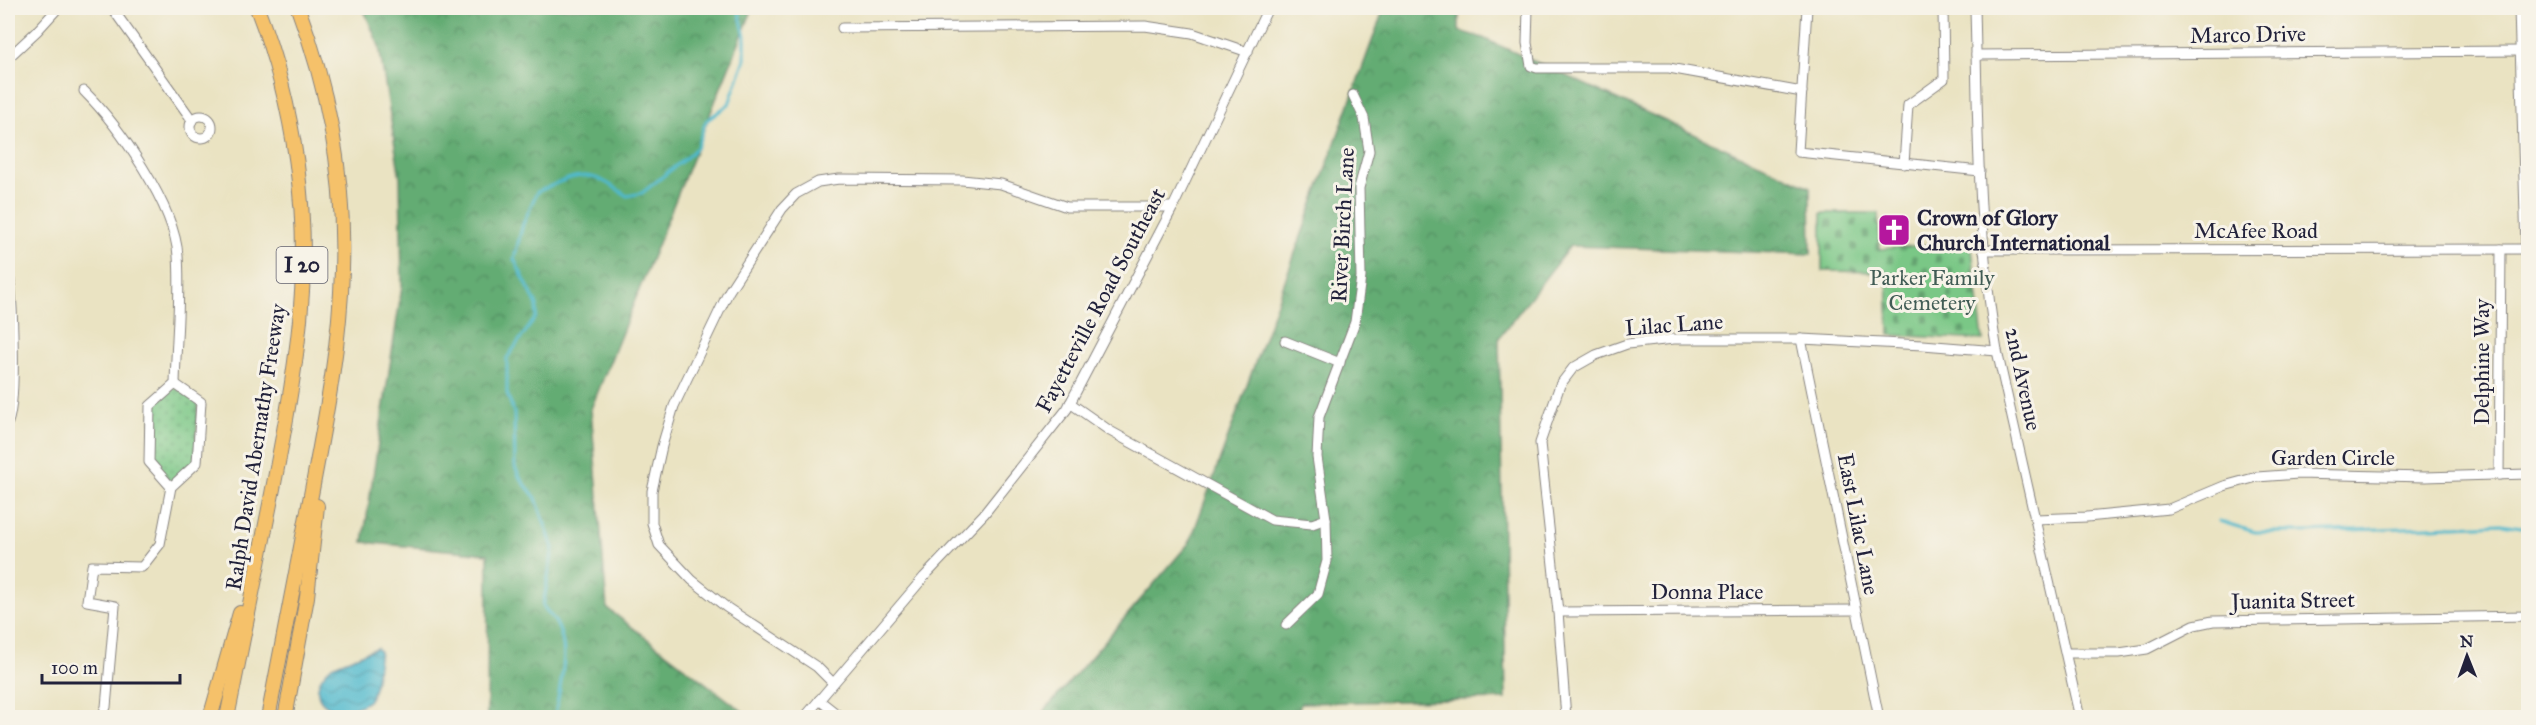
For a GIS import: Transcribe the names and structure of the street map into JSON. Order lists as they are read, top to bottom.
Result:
{
  "streets": {
    "highway": ["I 20", "Ralph David Abernathy Freeway"],
    "street": [
      "Marco Drive",
      "River Birch Lane",
      "McAfee Road",
      "Fayetteville Road Southeast",
      "Lilac Lane",
      "Delphine Way",
      "2nd Avenue",
      "Garden Circle",
      "East Lilac Lane",
      "Donna Place",
      "Juanita Street"
    ]
  },
  "crossings": [
    ["Marco Drive", "2nd Avenue"],
    ["McAfee Road", "Delphine Way"],
    ["McAfee Road", "2nd Avenue"],
    ["Lilac Lane", "2nd Avenue"],
    ["Lilac Lane", "East Lilac Lane"],
    ["Lilac Lane", "Donna Place"],
    ["Delphine Way", "Garden Circle"],
    ["2nd Avenue", "Garden Circle"],
    ["2nd Avenue", "Juanita Street"],
    ["East Lilac Lane", "Donna Place"]
  ],
  "parks": ["Parker Family Cemetery"],
  "places": {
    "church": ["Crown of Glory Church International"]
  },
  "scale_bar": "100 m",
  "north": "top"
}
